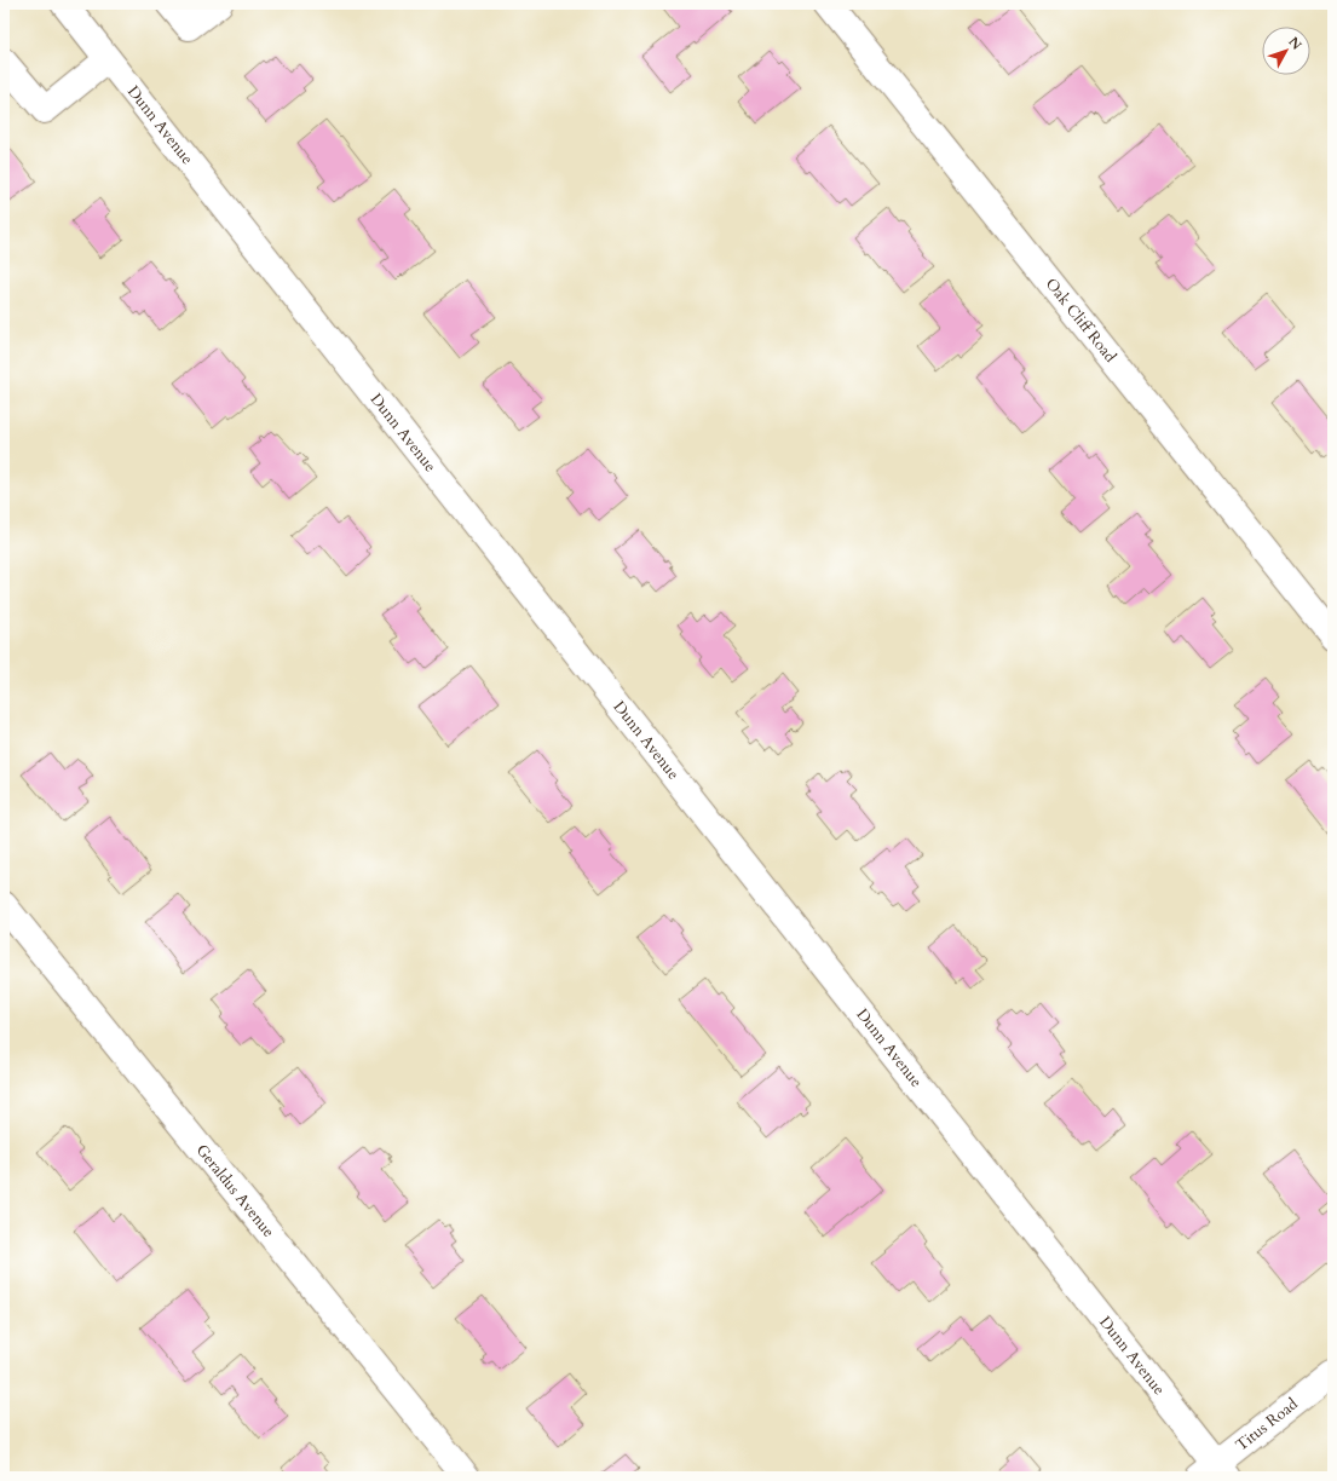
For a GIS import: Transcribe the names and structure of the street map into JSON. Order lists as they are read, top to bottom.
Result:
{
  "streets": {
    "street": [
      "Dunn Avenue",
      "Oak Cliff Road",
      "Geraldus Avenue",
      "Titus Road"
    ]
  },
  "crossings": [
    ["Dunn Avenue", "Titus Road"]
  ],
  "north": "top right"
}
